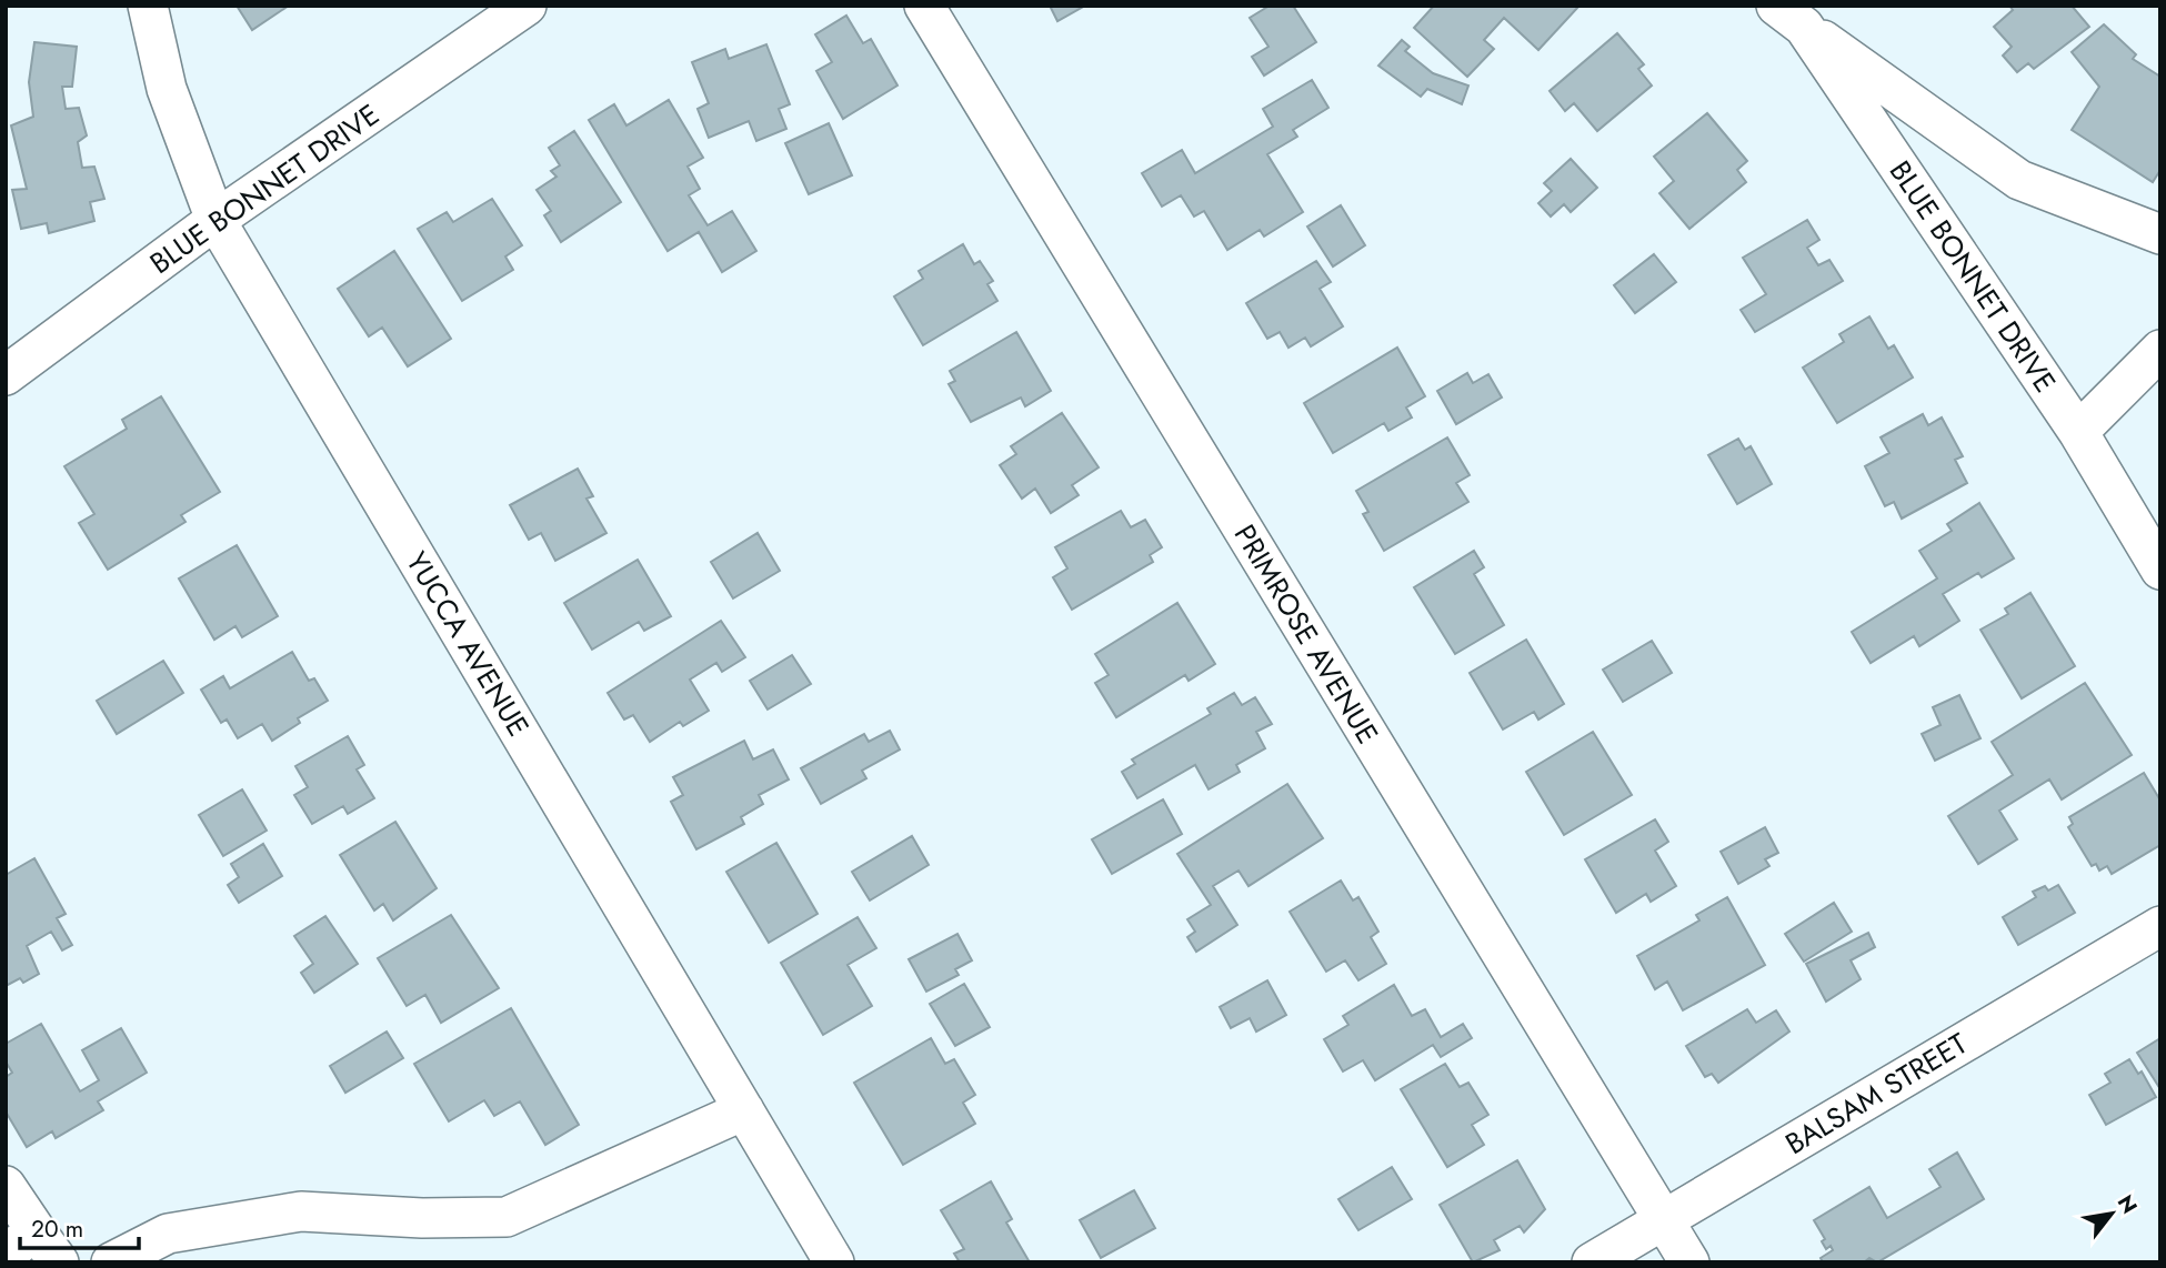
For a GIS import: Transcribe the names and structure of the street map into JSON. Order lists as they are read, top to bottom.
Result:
{
  "streets": {
    "street": [
      "BLUE BONNET DRIVE",
      "PRIMROSE AVENUE",
      "YUCCA AVENUE",
      "BALSAM STREET"
    ]
  },
  "crossings": [
    ["BLUE BONNET DRIVE", "YUCCA AVENUE"],
    ["PRIMROSE AVENUE", "BALSAM STREET"]
  ],
  "scale_bar": "20 m",
  "north": "top right"
}
